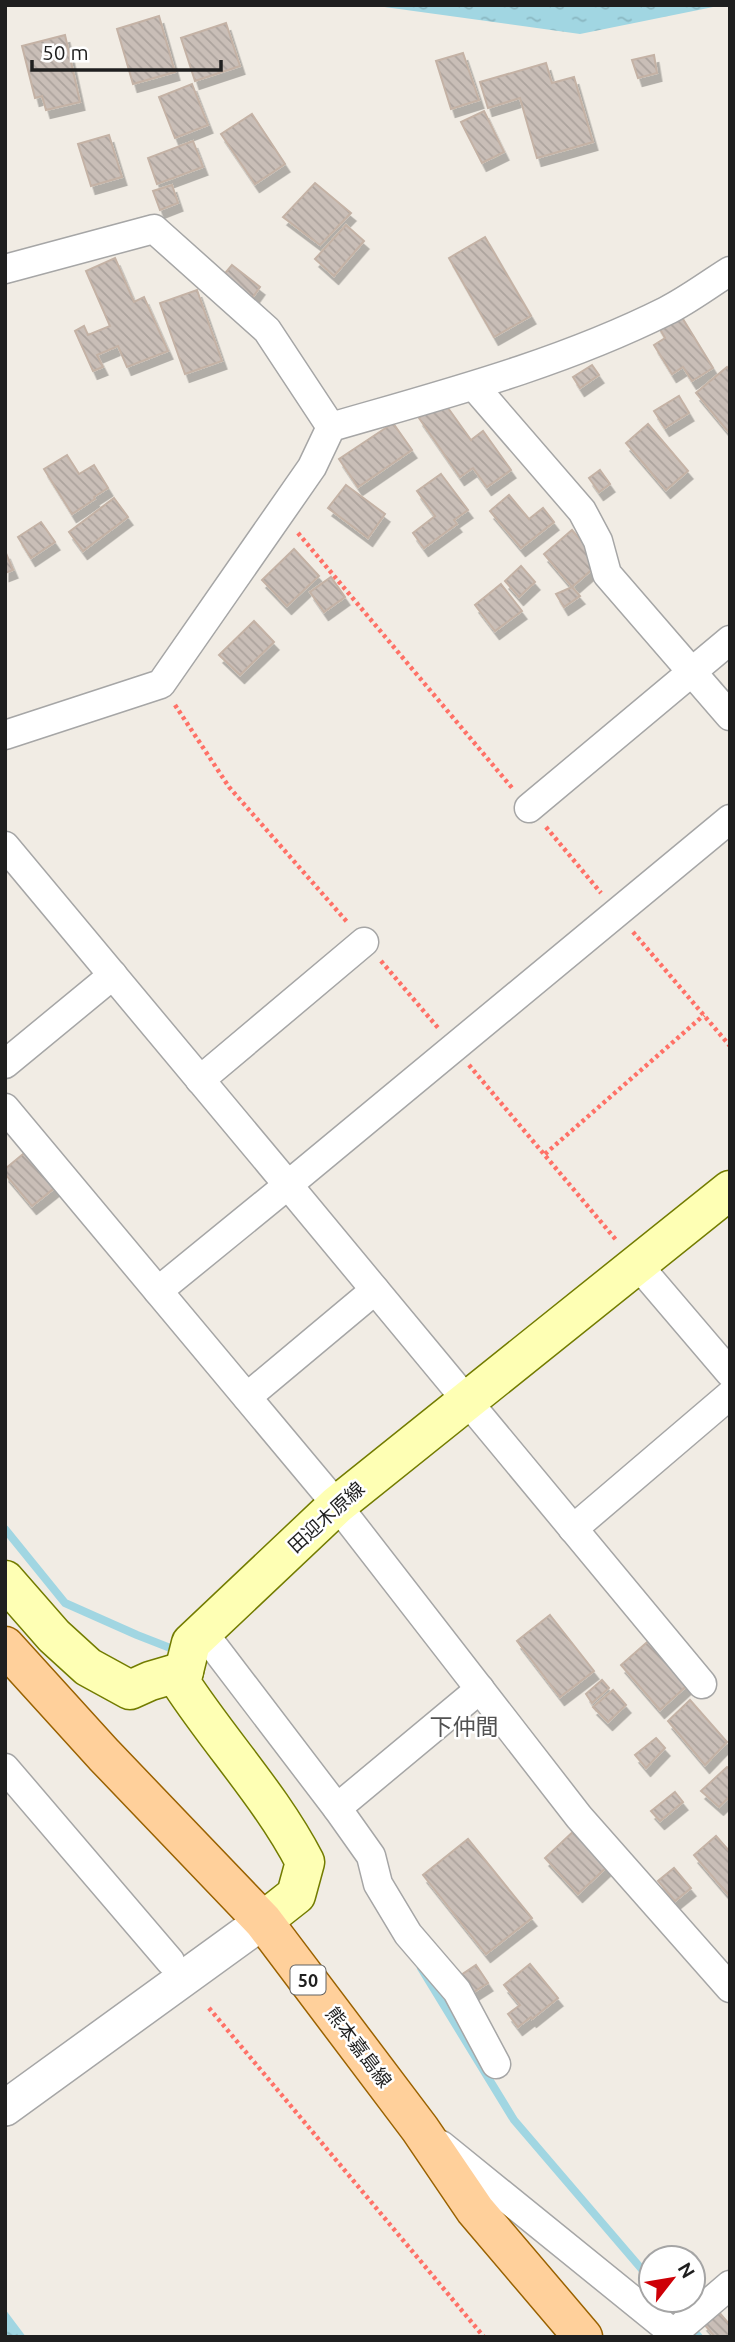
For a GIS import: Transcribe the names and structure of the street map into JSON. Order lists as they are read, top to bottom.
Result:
{
  "streets": {
    "main road": ["田迎木原線", "50", "熊本嘉島線"]
  },
  "districts": ["下仲間"],
  "scale_bar": "50 m",
  "north": "top right"
}
